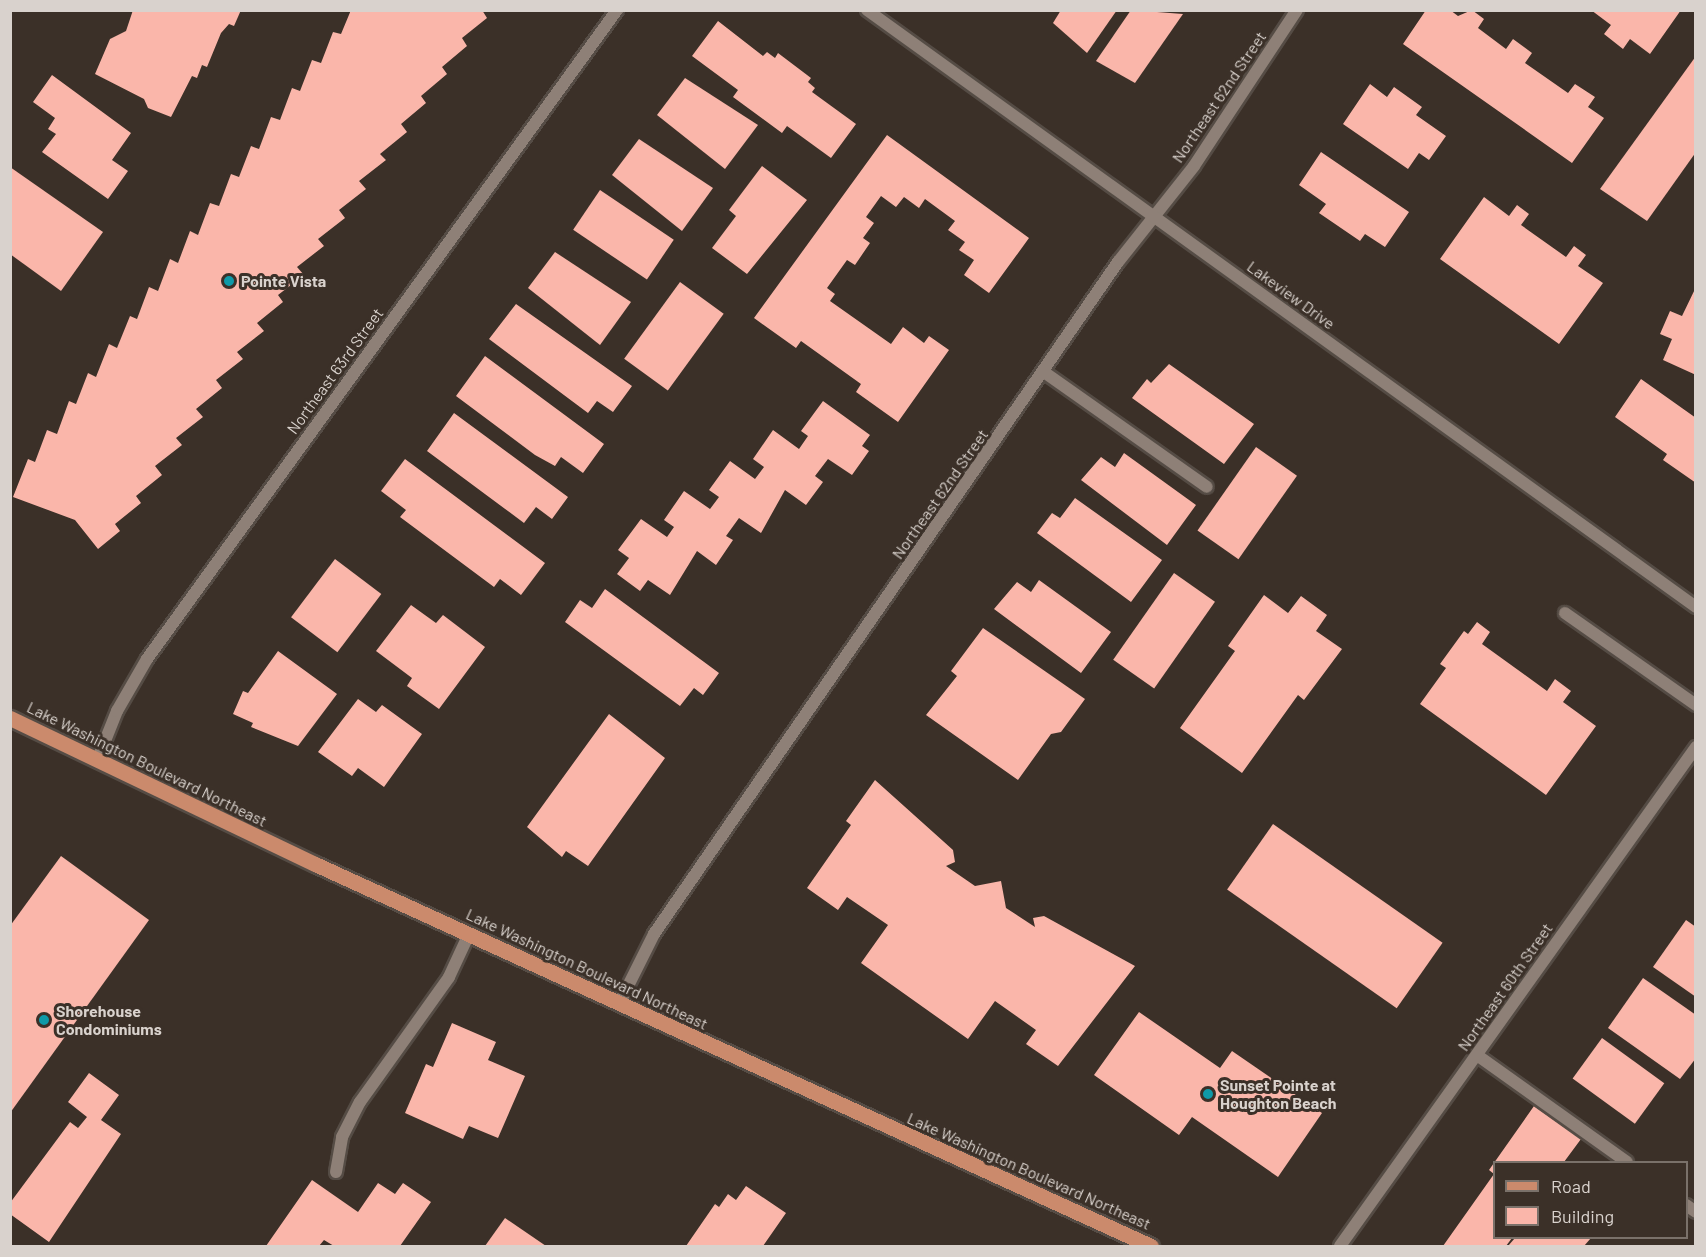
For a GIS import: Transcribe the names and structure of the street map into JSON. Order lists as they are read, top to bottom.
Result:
{
  "streets": {
    "main road": ["Lake Washington Boulevard Northeast"],
    "street": [
      "Northeast 62nd Street",
      "Lakeview Drive",
      "Northeast 63rd Street",
      "Northeast 60th Street"
    ]
  },
  "crossings": [
    ["Northeast 62nd Street", "Lakeview Drive"],
    ["Northeast 62nd Street", "Lake Washington Boulevard Northeast"],
    ["Northeast 63rd Street", "Lake Washington Boulevard Northeast"]
  ],
  "places": ["Pointe Vista", "Shorehouse Condominiums", "Sunset Pointe at Houghton Beach"],
  "legend": ["Road", "Building"]
}
